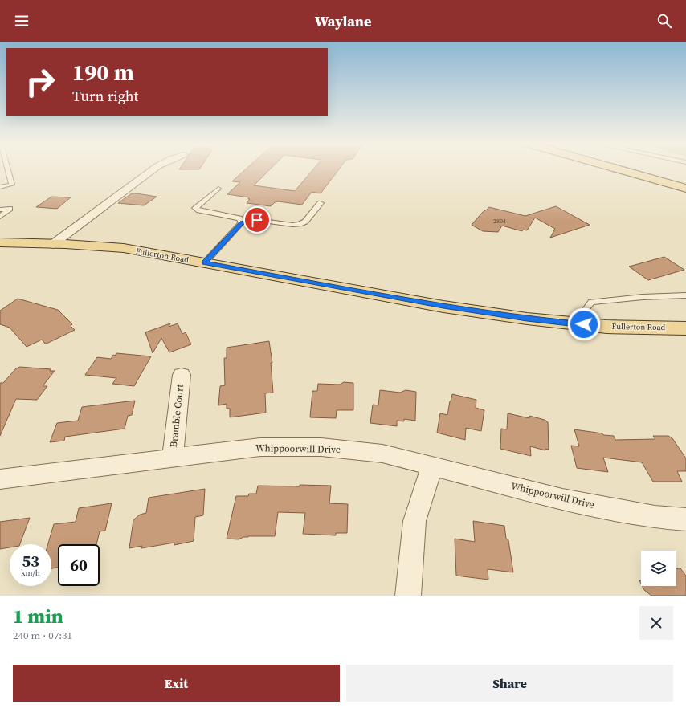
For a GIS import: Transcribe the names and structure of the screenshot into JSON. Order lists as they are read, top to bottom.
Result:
{
  "streets": {
    "main road": ["Fullerton Road"],
    "street": ["Bramble Court", "Whippoorwill Drive"]
  },
  "crossings": [
    ["Bramble Court", "Whippoorwill Drive"]
  ],
  "house_numbers": ["2804"],
  "page": {
    "header": "Waylane",
    "turn": ["190 m", "Turn right"],
    "speed": "53 km/h",
    "limit": "60",
    "heading": ["1 min", "240 m · 07:31"],
    "buttons": ["Exit", "Share"]
  }
}
